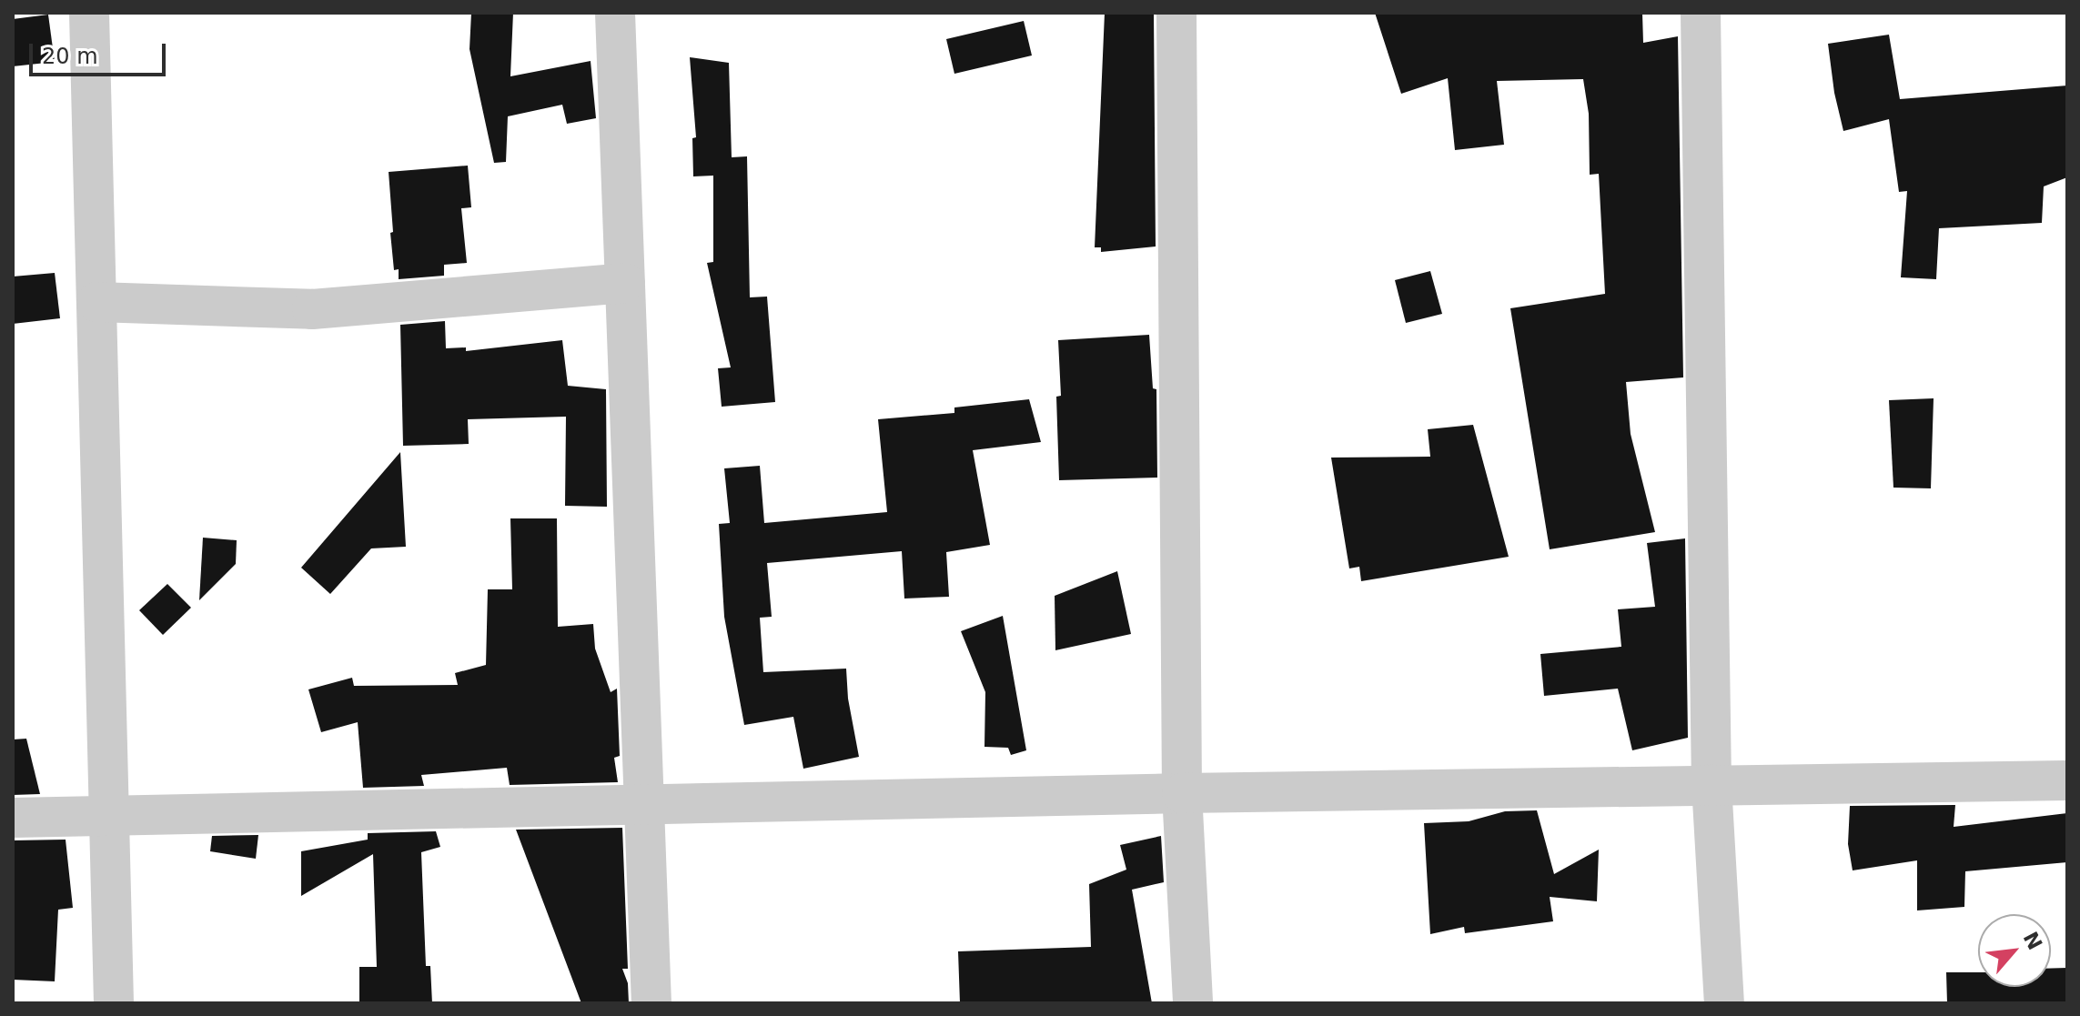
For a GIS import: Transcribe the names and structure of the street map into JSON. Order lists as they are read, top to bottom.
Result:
{
  "scale_bar": "20 m",
  "north": "top right"
}
